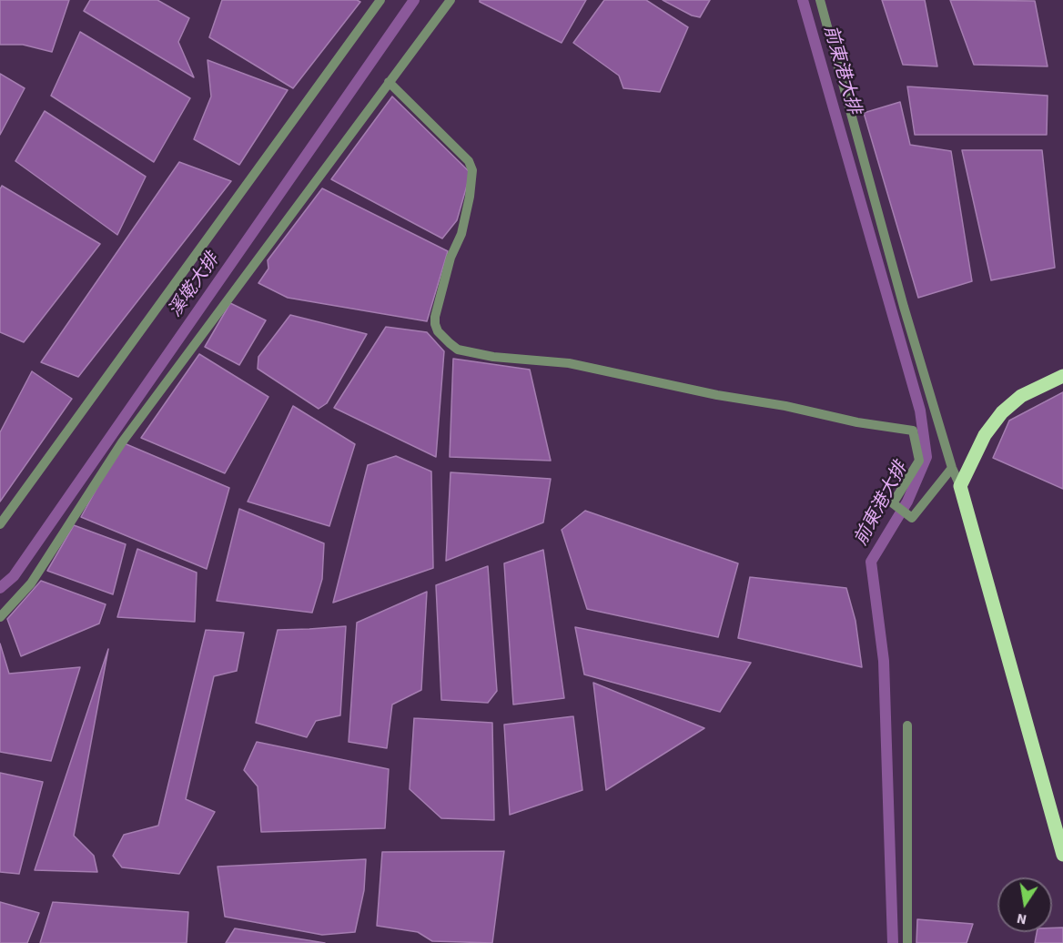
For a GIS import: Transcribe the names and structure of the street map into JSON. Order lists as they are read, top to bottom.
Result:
{
  "water": ["前東港大排", "溪墘大排"],
  "north": "bottom"
}
